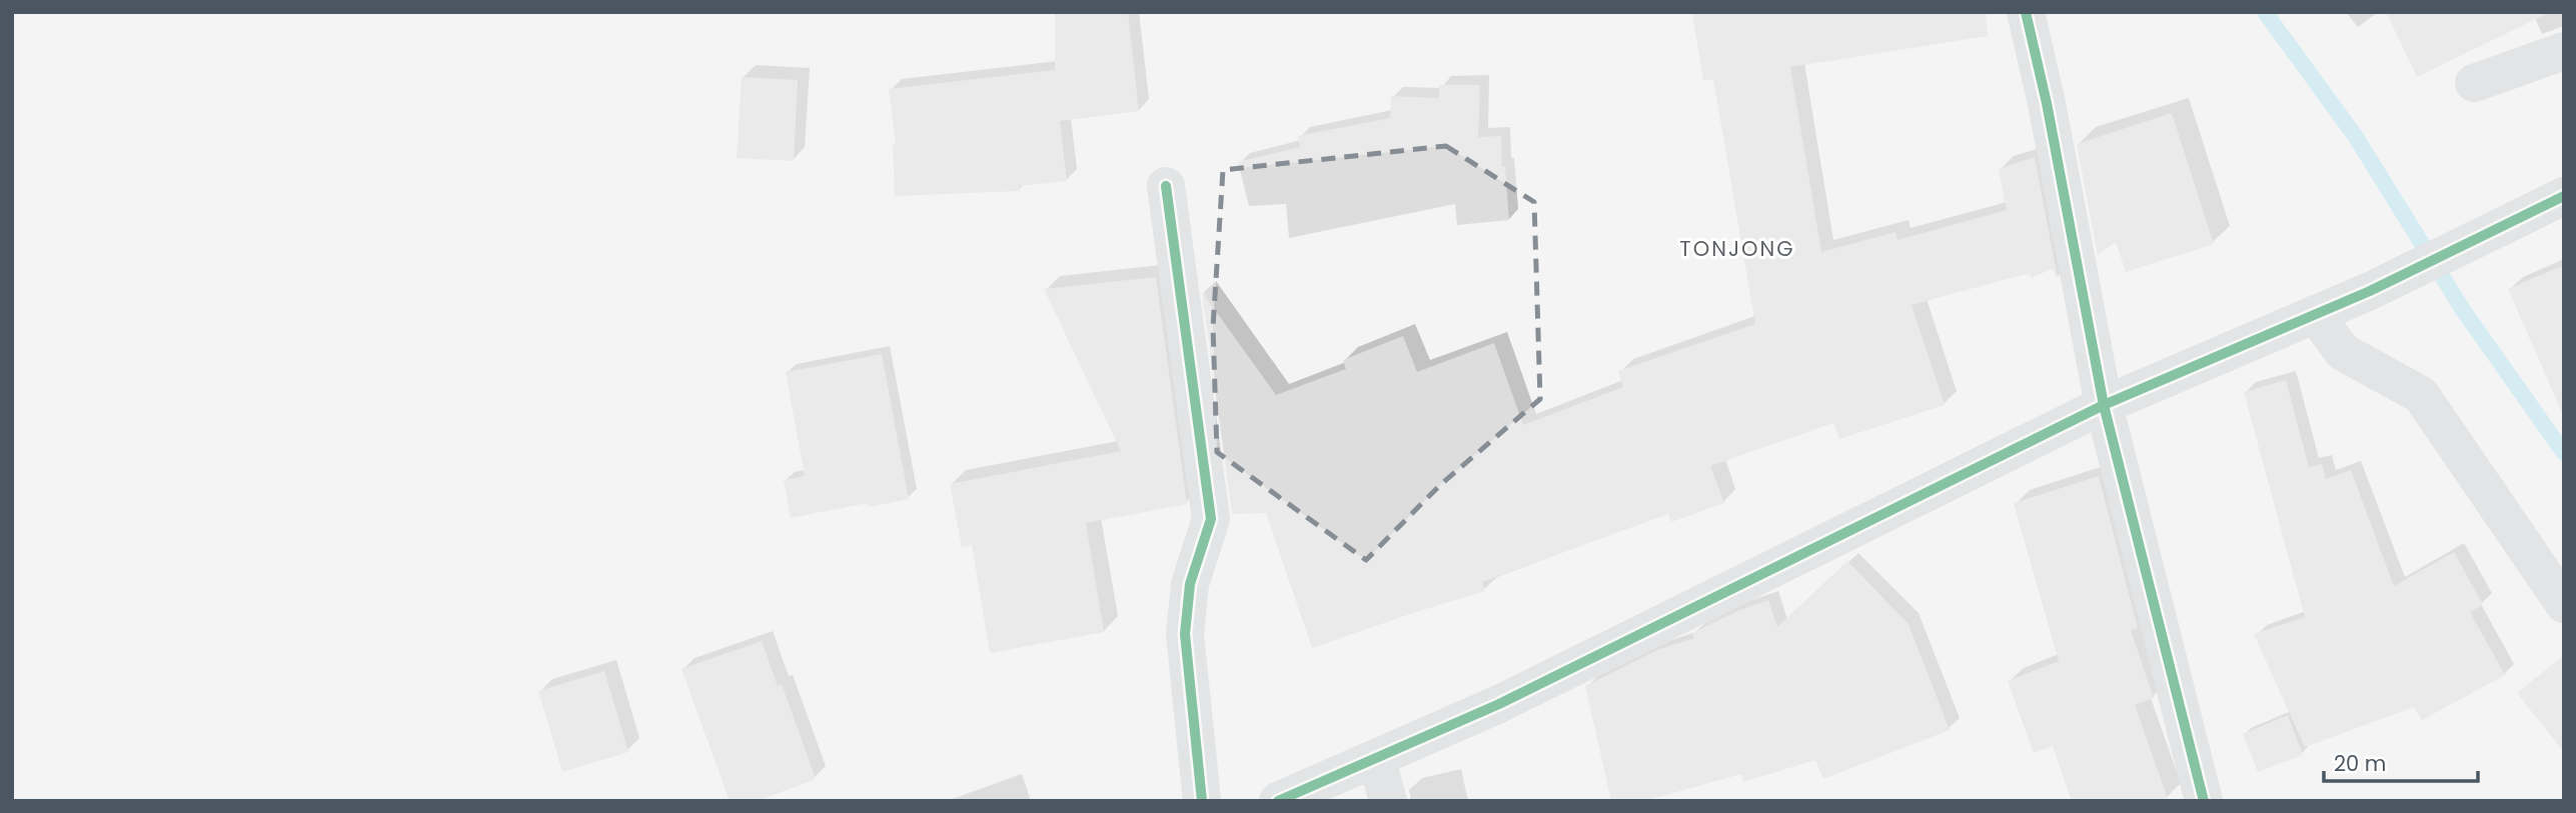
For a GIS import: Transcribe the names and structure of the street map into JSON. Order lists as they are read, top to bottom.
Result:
{
  "districts": ["TONJONG"],
  "scale_bar": "20 m"
}
